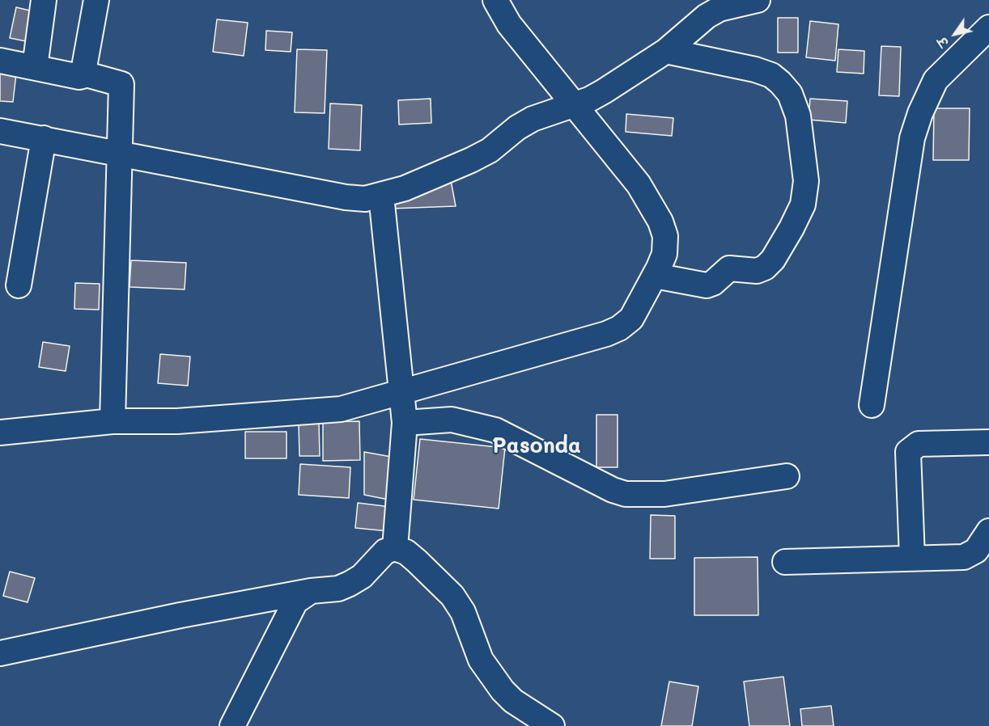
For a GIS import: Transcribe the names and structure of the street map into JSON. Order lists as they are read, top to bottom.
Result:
{
  "districts": ["Pasonda"],
  "north": "bottom left"
}
